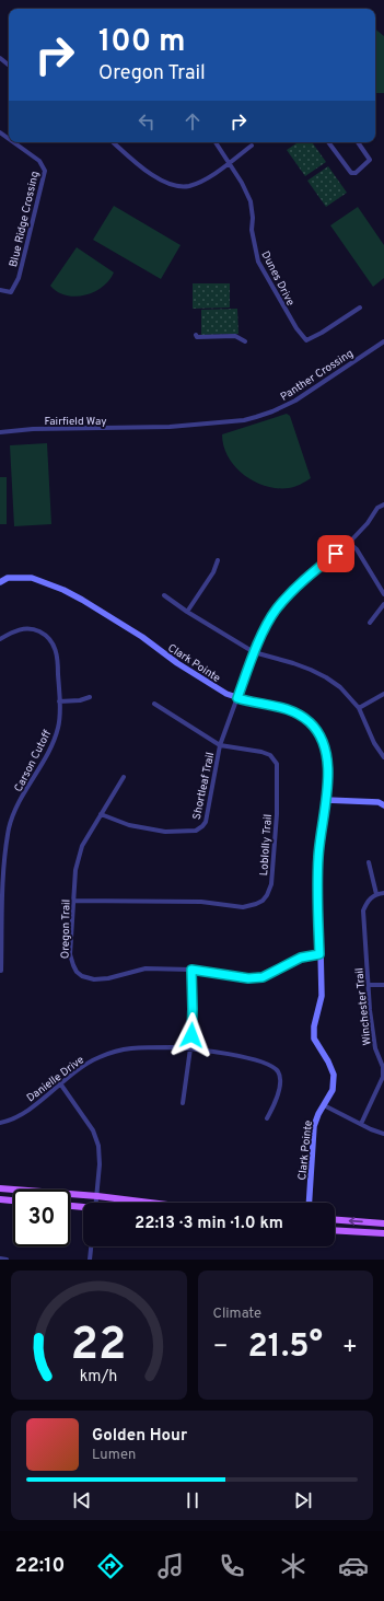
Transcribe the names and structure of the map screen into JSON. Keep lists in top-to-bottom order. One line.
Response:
{"streets":{"street":["Blue Ridge Crossing","Dunes Drive","Panther Crossing","Fairfield Way","Clark Pointe","Carson Cutoff","Shortleaf Trail","Loblolly Trail","Oregon Trail","Winchester Trail","Danielle Drive"]},"crossings":[["Panther Crossing","Fairfield Way"],["Clark Pointe","Shortleaf Trail"],["Clark Pointe","Oregon Trail"],["Shortleaf Trail","Loblolly Trail"],["Shortleaf Trail","Oregon Trail"],["Loblolly Trail","Oregon Trail"]],"page":{"turn":["100 m","Oregon Trail"],"limit":"30","trip":"22:13 · 3 min · 1.0 km","tile":"Climate","heat":["−","21.5°","+"],"song":["Golden Hour","Lumen"],"tabs":"22:10","gauge":["22","km/h"]}}
